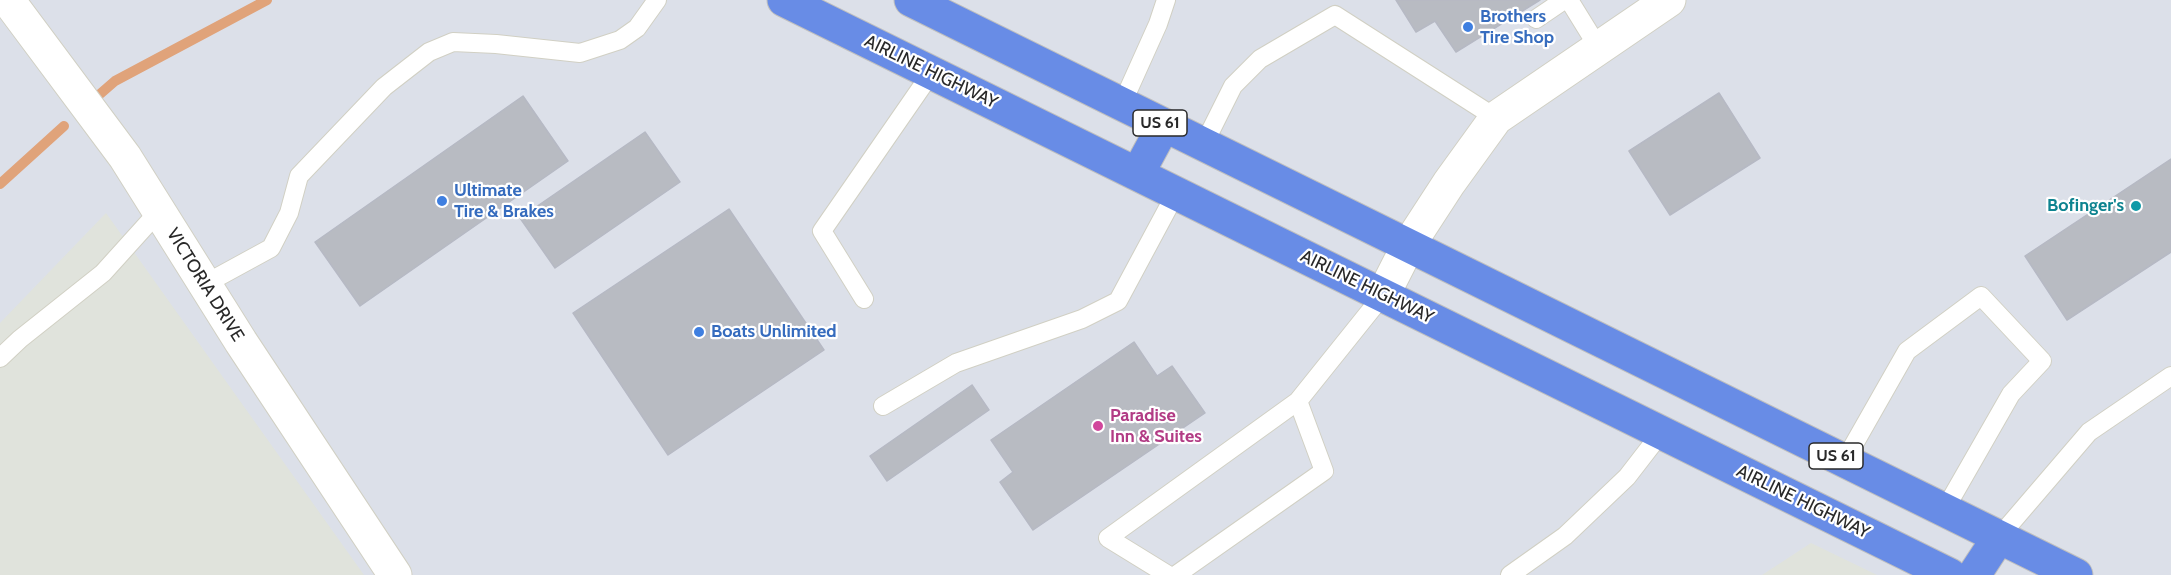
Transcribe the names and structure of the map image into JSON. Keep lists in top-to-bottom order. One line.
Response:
{"streets":{"highway":["AIRLINE HIGHWAY","US 61"],"street":["VICTORIA DRIVE"]},"places":["Brothers Tire Shop","Ultimate Tire & Brakes","Bofinger's","Boats Unlimited","Paradise Inn & Suites"]}
